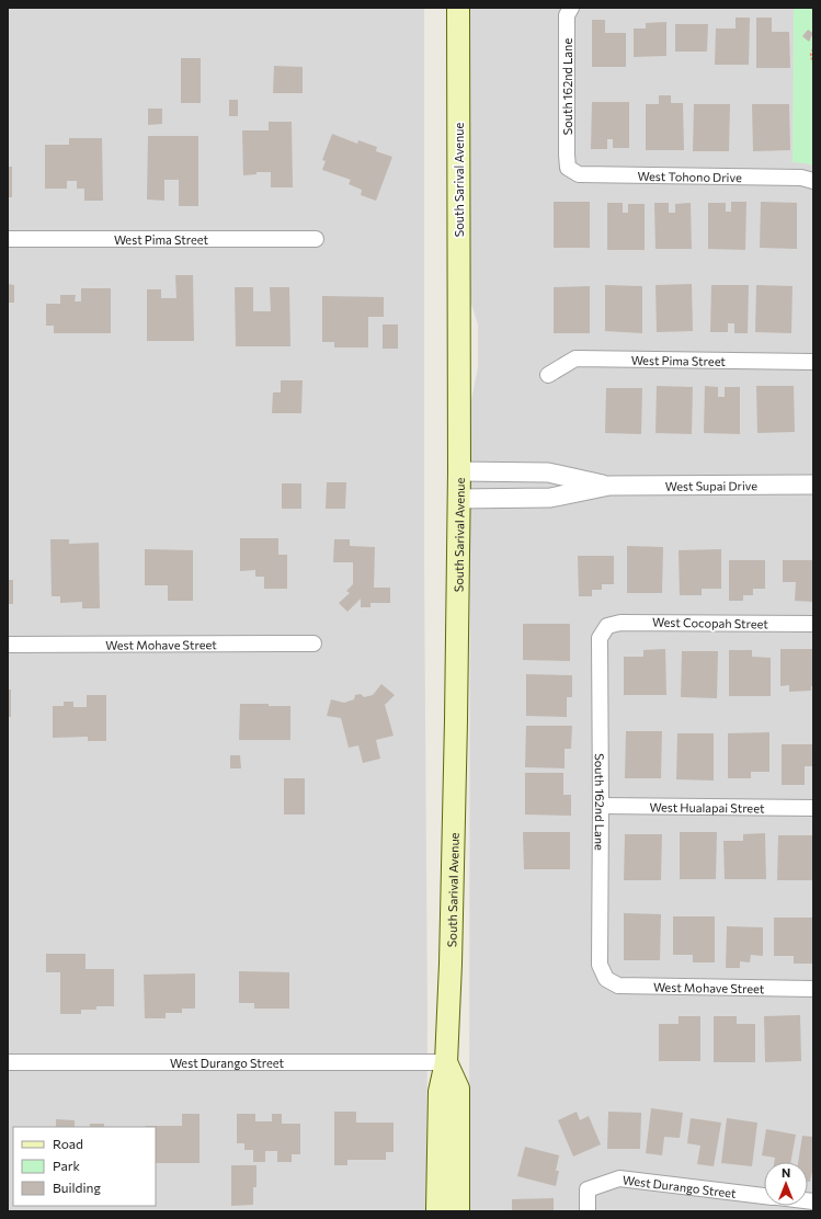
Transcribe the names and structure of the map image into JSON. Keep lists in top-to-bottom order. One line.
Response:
{"streets":{"main road":["South Sarival Avenue"],"street":["South 162nd Lane","West Tohono Drive","West Pima Street","West Supai Drive","West Cocopah Street","West Mohave Street","West Hualapai Street","West Durango Street"]},"crossings":[["South 162nd Lane","West Tohono Drive"],["South 162nd Lane","West Cocopah Street"],["South 162nd Lane","West Mohave Street"],["South 162nd Lane","West Hualapai Street"],["South Sarival Avenue","West Supai Drive"],["South Sarival Avenue","West Durango Street"]],"legend":["Road","Park","Building"],"north":"top"}
